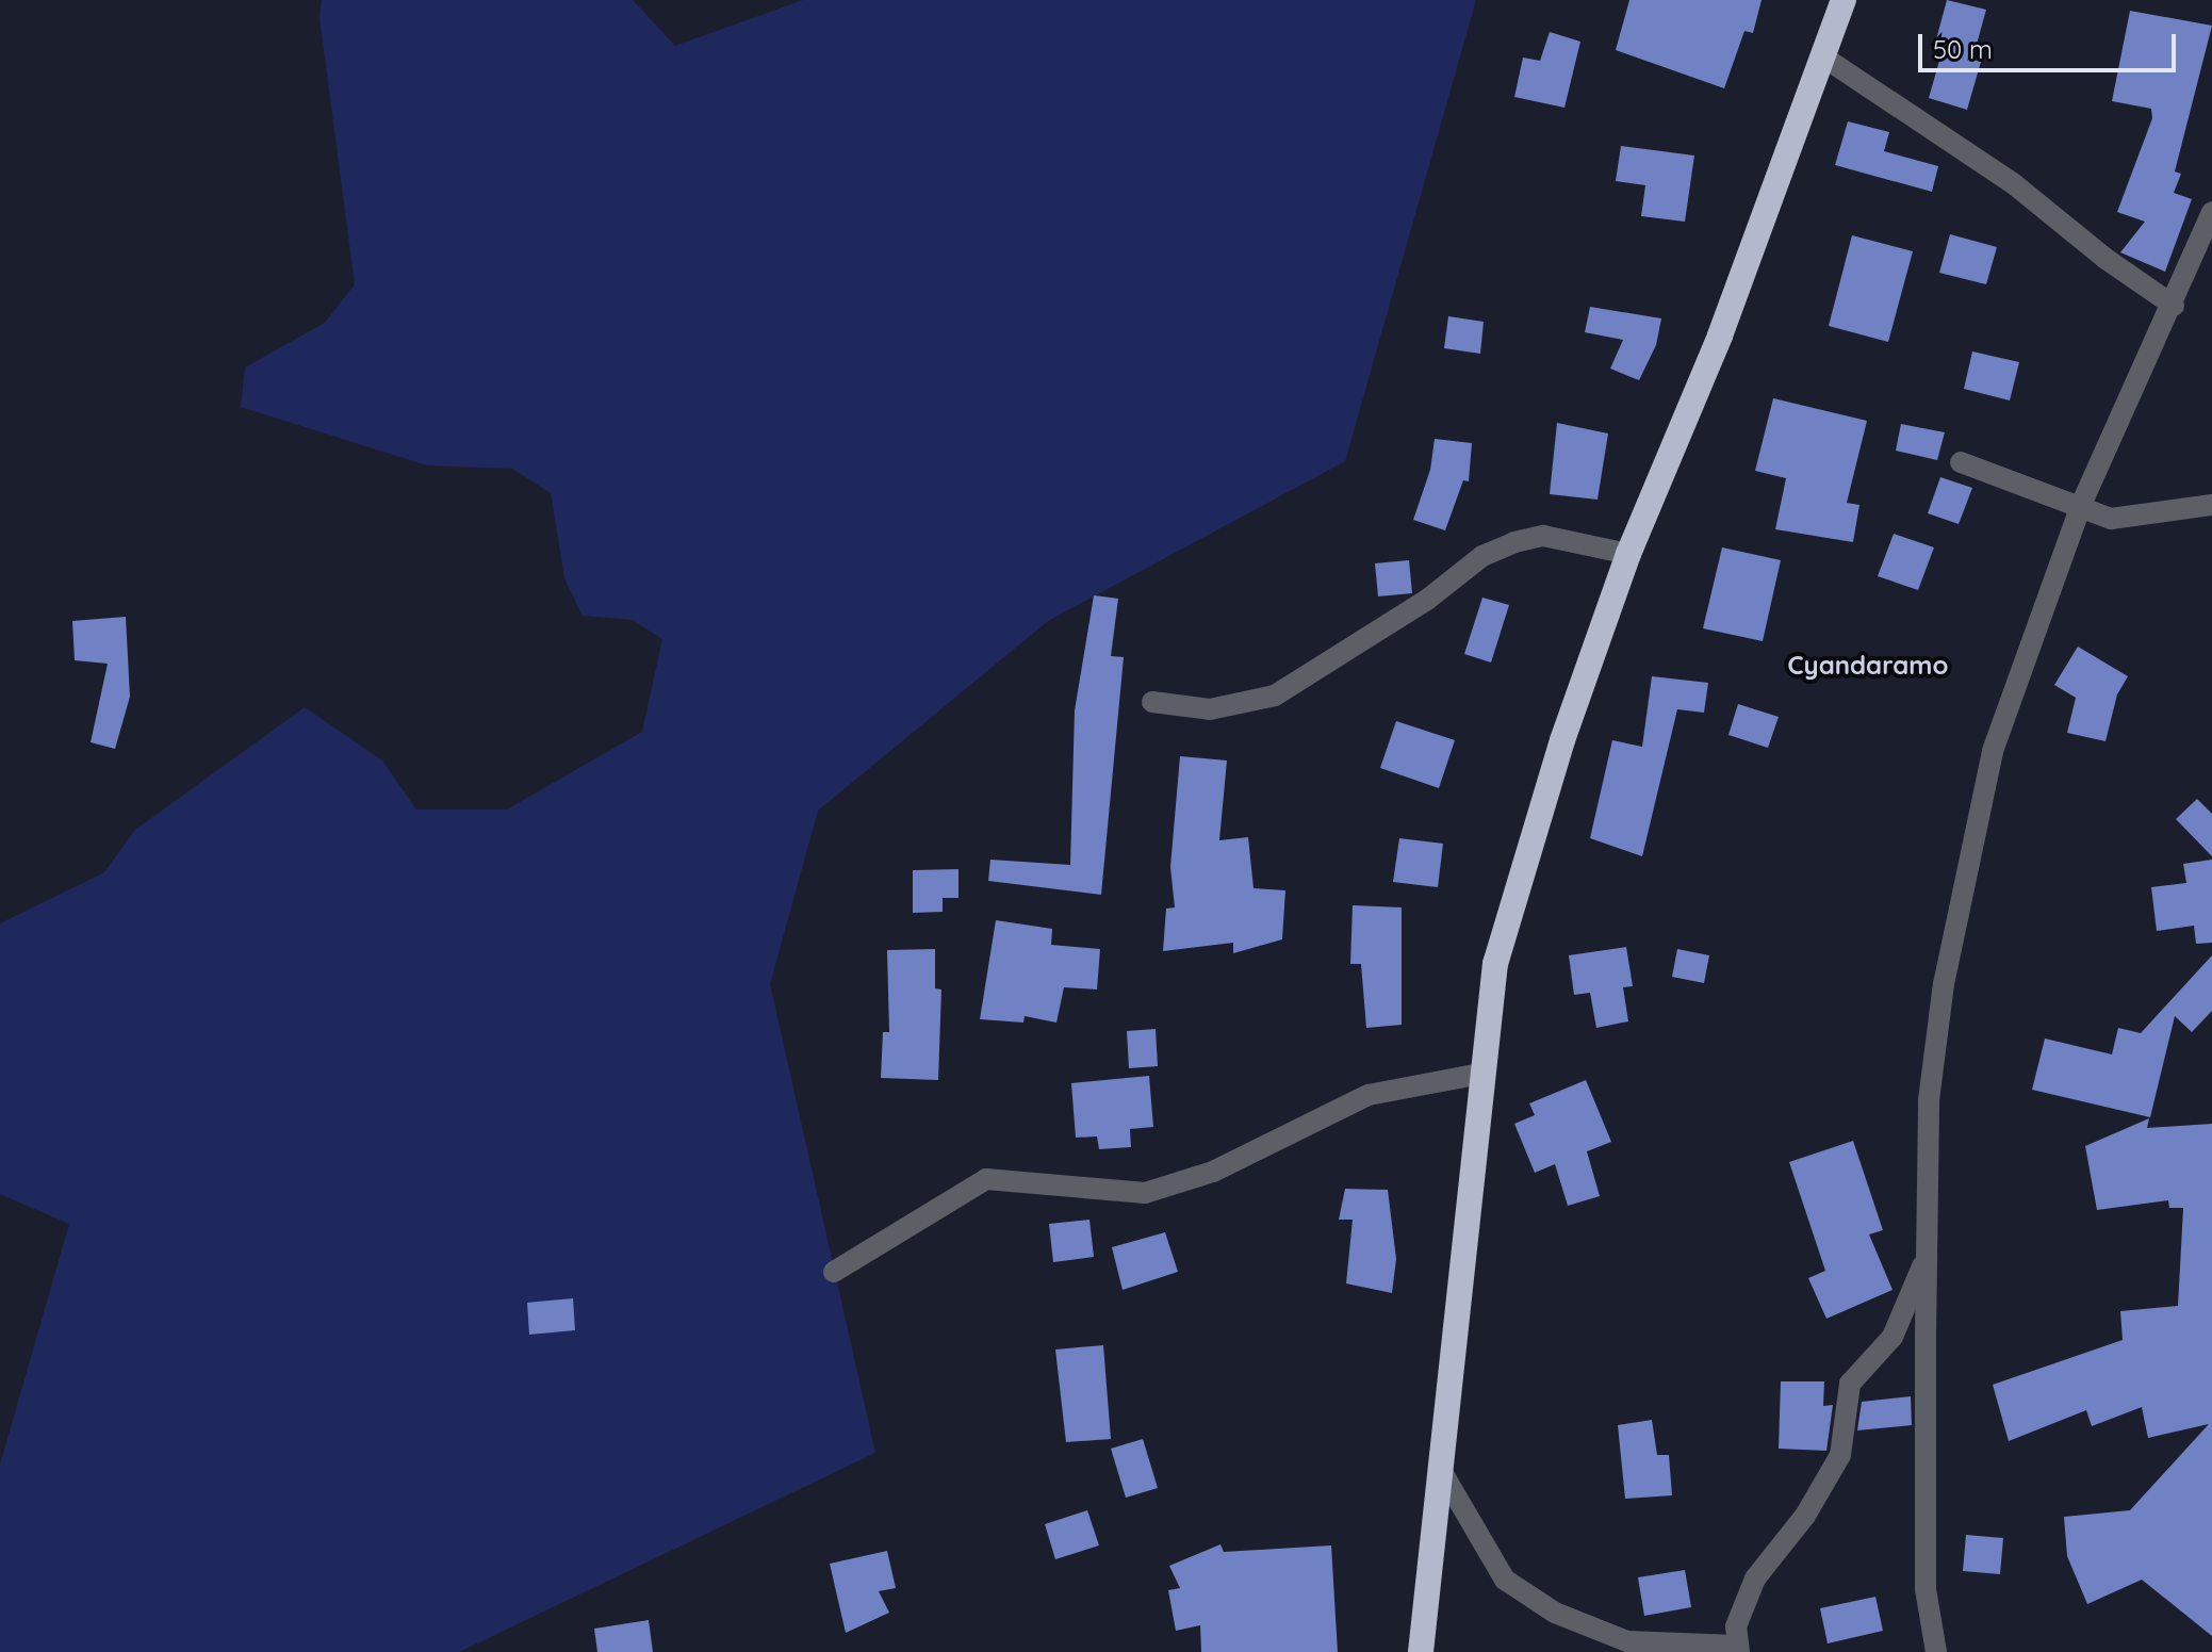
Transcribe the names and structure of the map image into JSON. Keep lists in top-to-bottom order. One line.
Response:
{"districts":["Cyandaramo"],"scale_bar":"50 m"}
